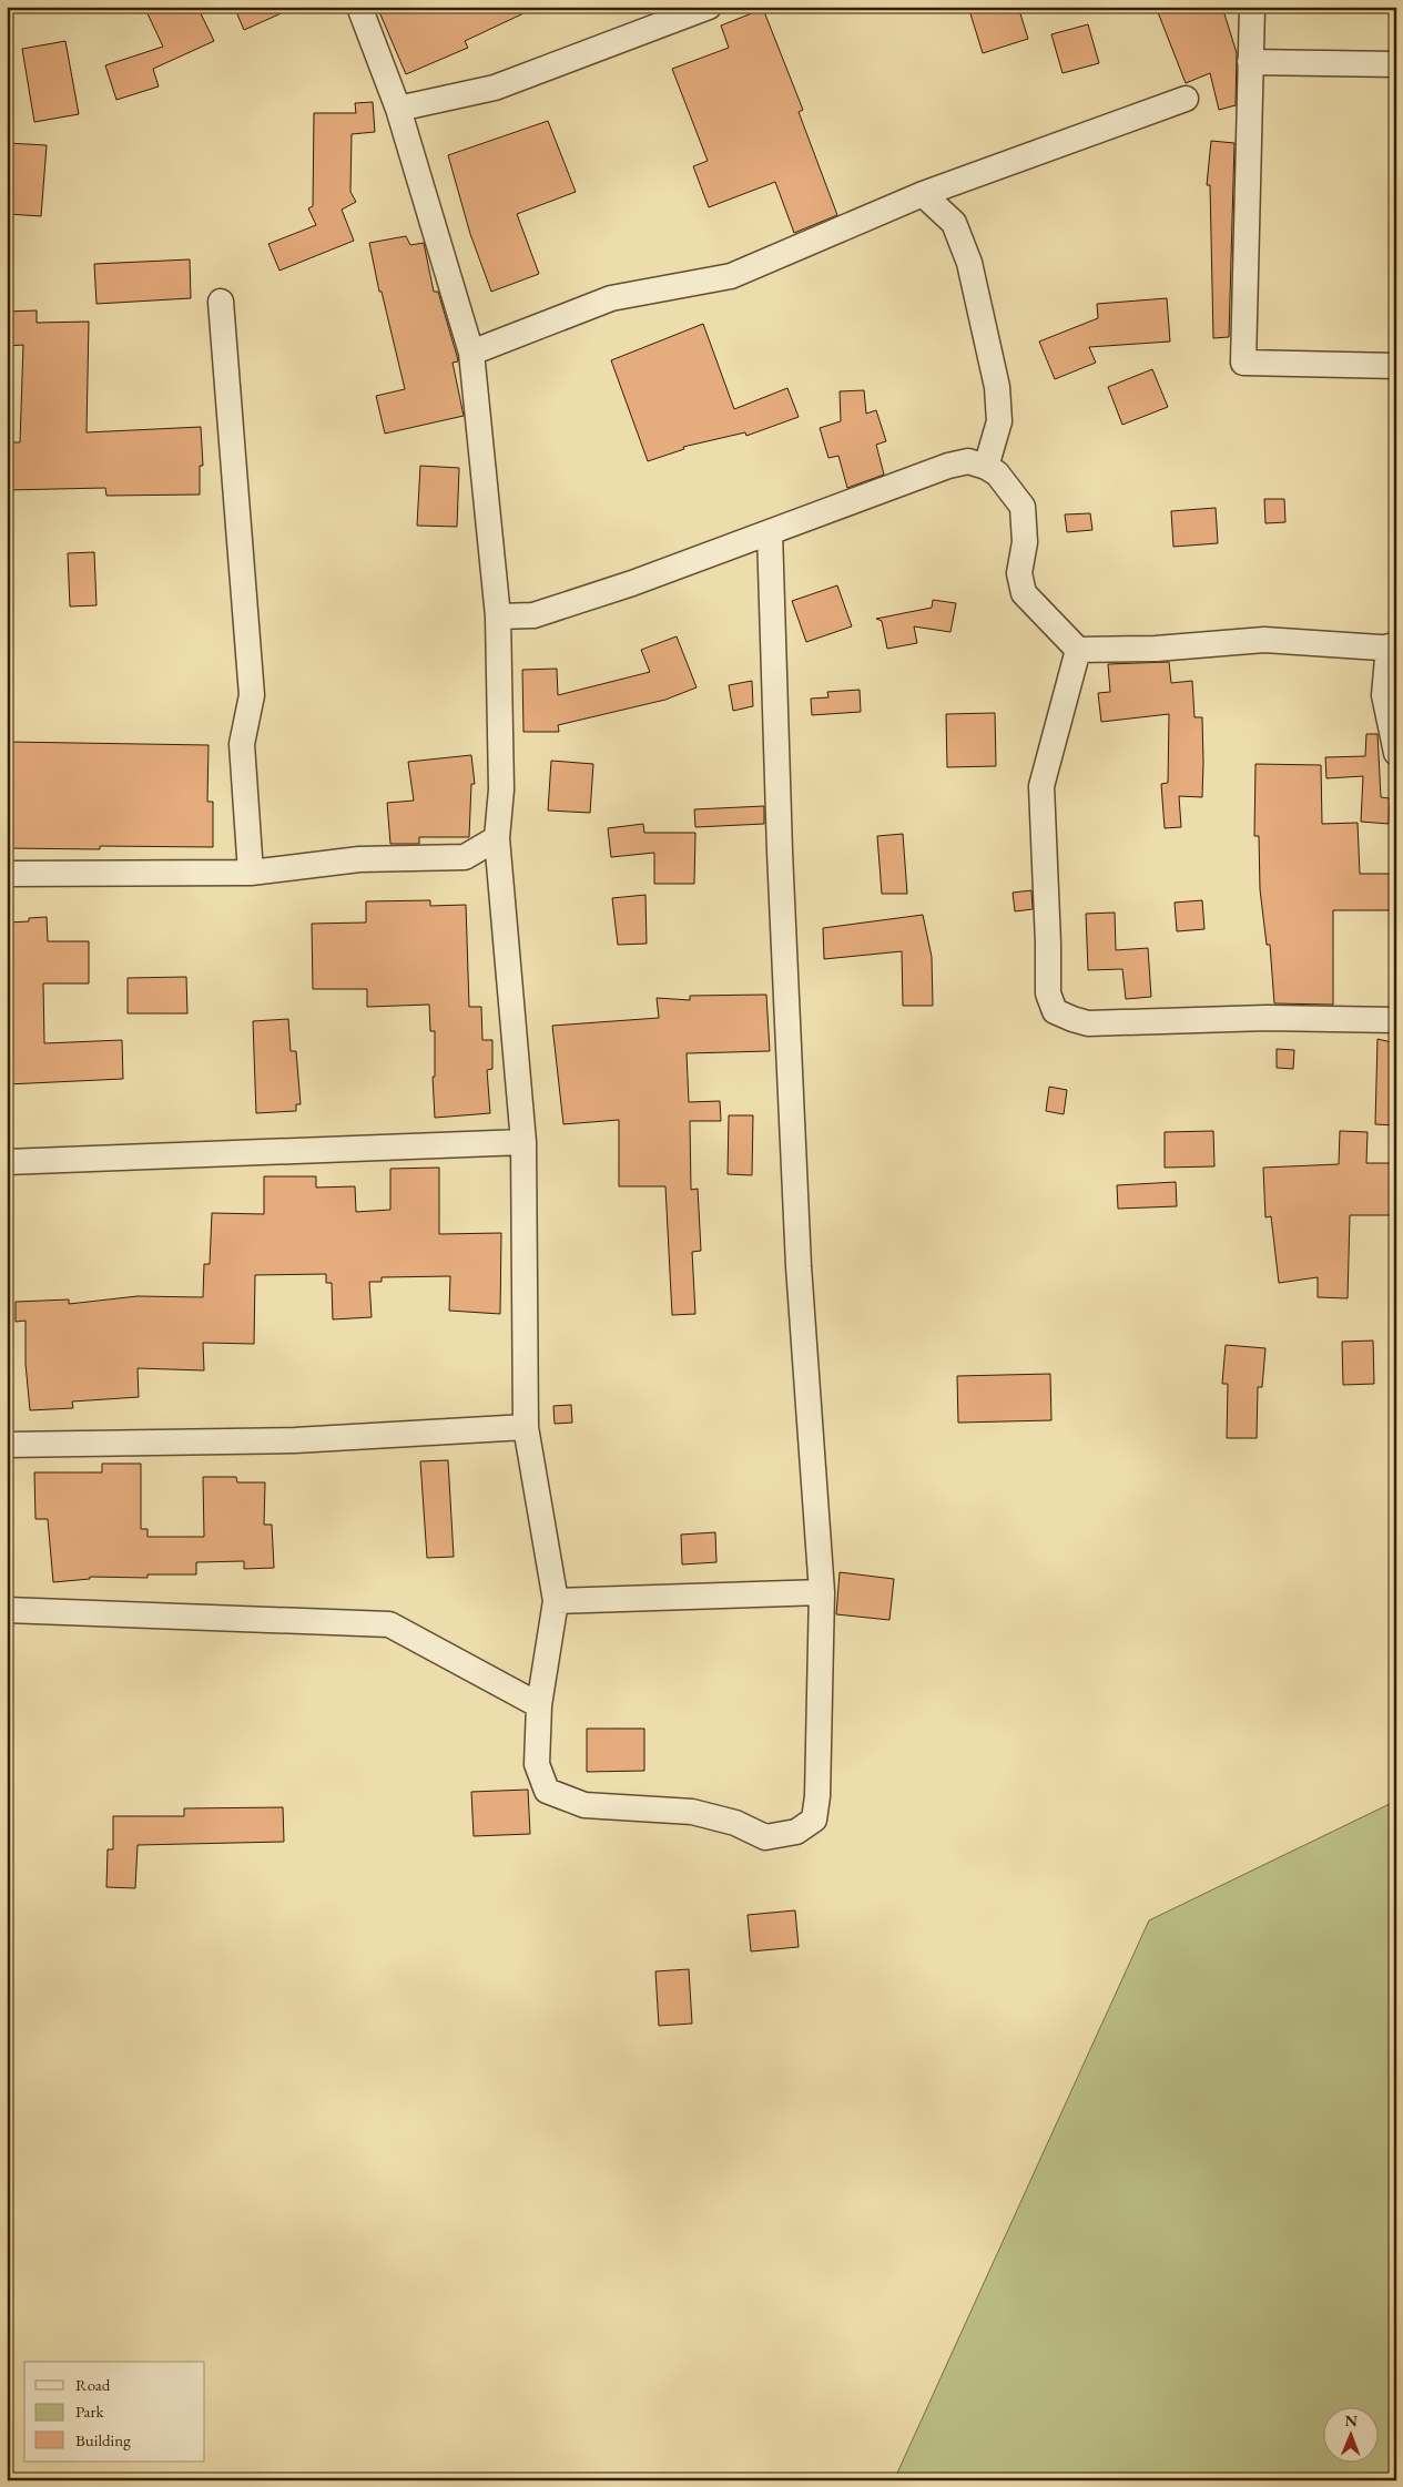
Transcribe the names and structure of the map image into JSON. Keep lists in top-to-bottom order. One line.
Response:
{"legend":["Road","Park","Building"],"north":"top"}
